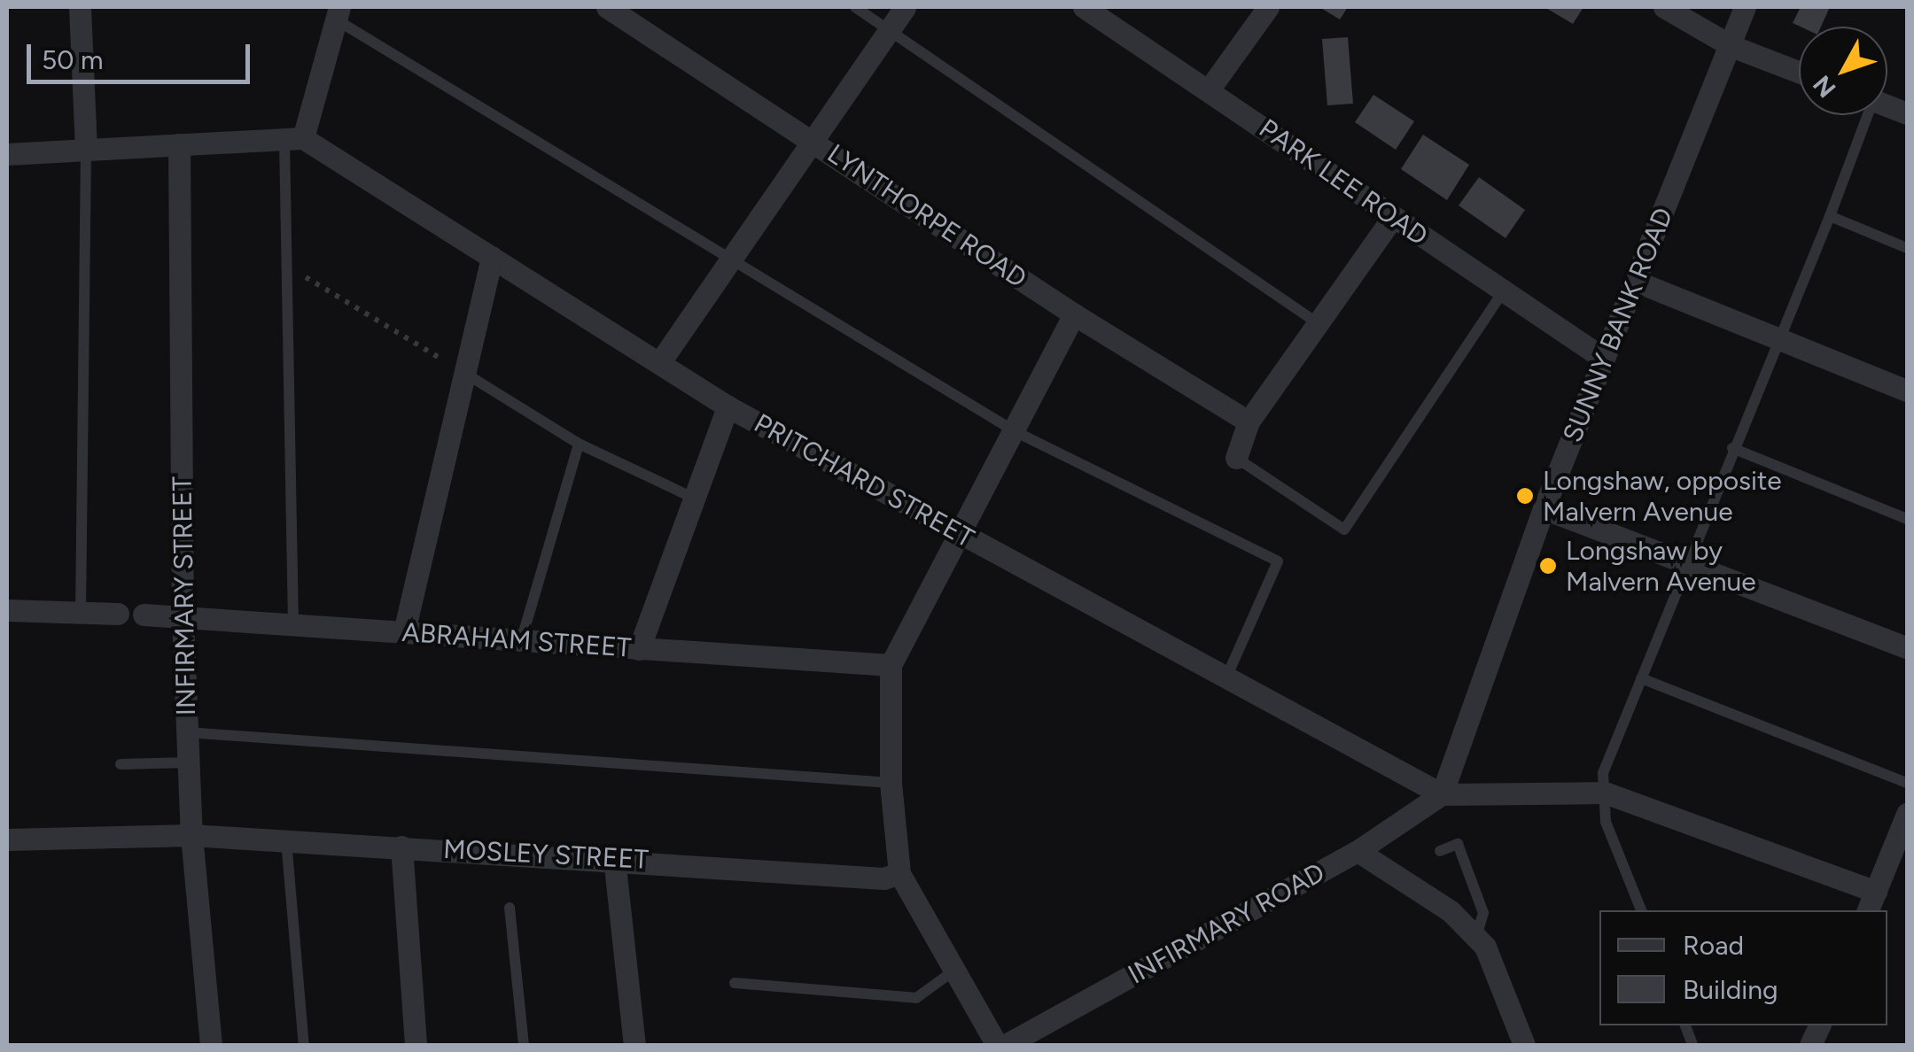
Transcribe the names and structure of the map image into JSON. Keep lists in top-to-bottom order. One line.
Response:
{"streets":{"street":["PARK LEE ROAD","LYNTHORPE ROAD","SUNNY BANK ROAD","PRITCHARD STREET","INFIRMARY STREET","ABRAHAM STREET","MOSLEY STREET","INFIRMARY ROAD"]},"crossings":[["PARK LEE ROAD","SUNNY BANK ROAD"],["SUNNY BANK ROAD","PRITCHARD STREET"],["SUNNY BANK ROAD","INFIRMARY ROAD"],["PRITCHARD STREET","INFIRMARY ROAD"],["INFIRMARY STREET","ABRAHAM STREET"],["INFIRMARY STREET","MOSLEY STREET"]],"places":["Longshaw, opposite Malvern Avenue","Longshaw by Malvern Avenue"],"legend":["Road","Building"],"scale_bar":"50 m","north":"bottom left"}
